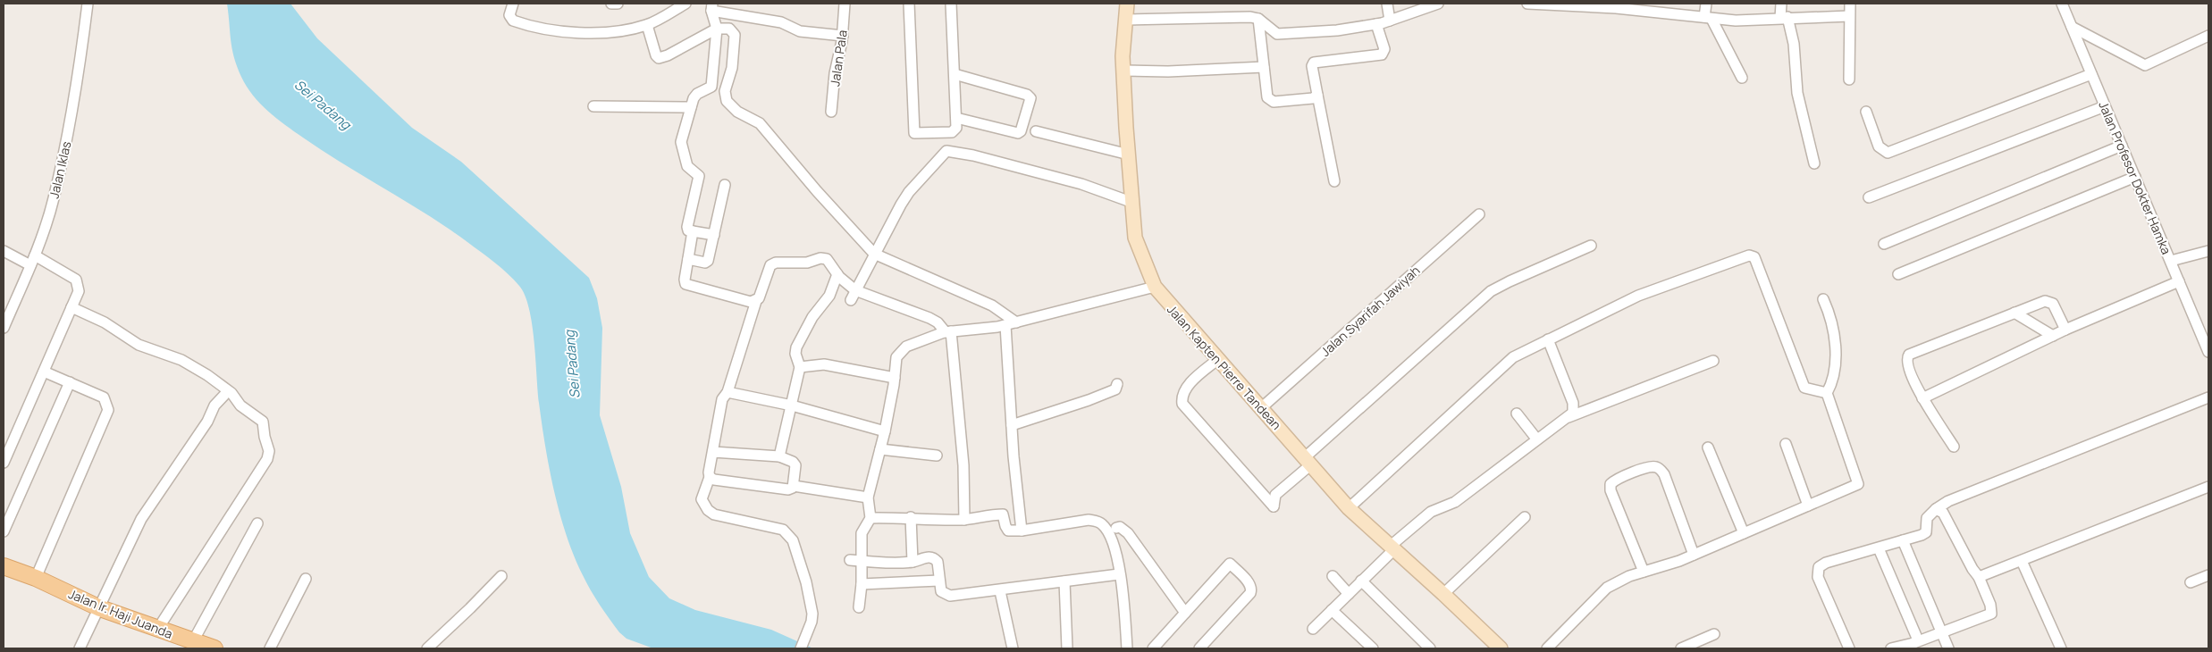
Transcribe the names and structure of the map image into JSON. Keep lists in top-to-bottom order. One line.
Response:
{"streets":{"main road":["Jalan Kapten Pierre Tandean","Jalan Ir. Haji Juanda"],"street":["Jalan Pala","Jalan Iklas","Jalan Profesor Dokter Hamka","Jalan Syarifah Jawiyah"]},"crossings":[["Jalan Syarifah Jawiyah","Jalan Kapten Pierre Tandean"]],"water":["Sei Padang"]}
